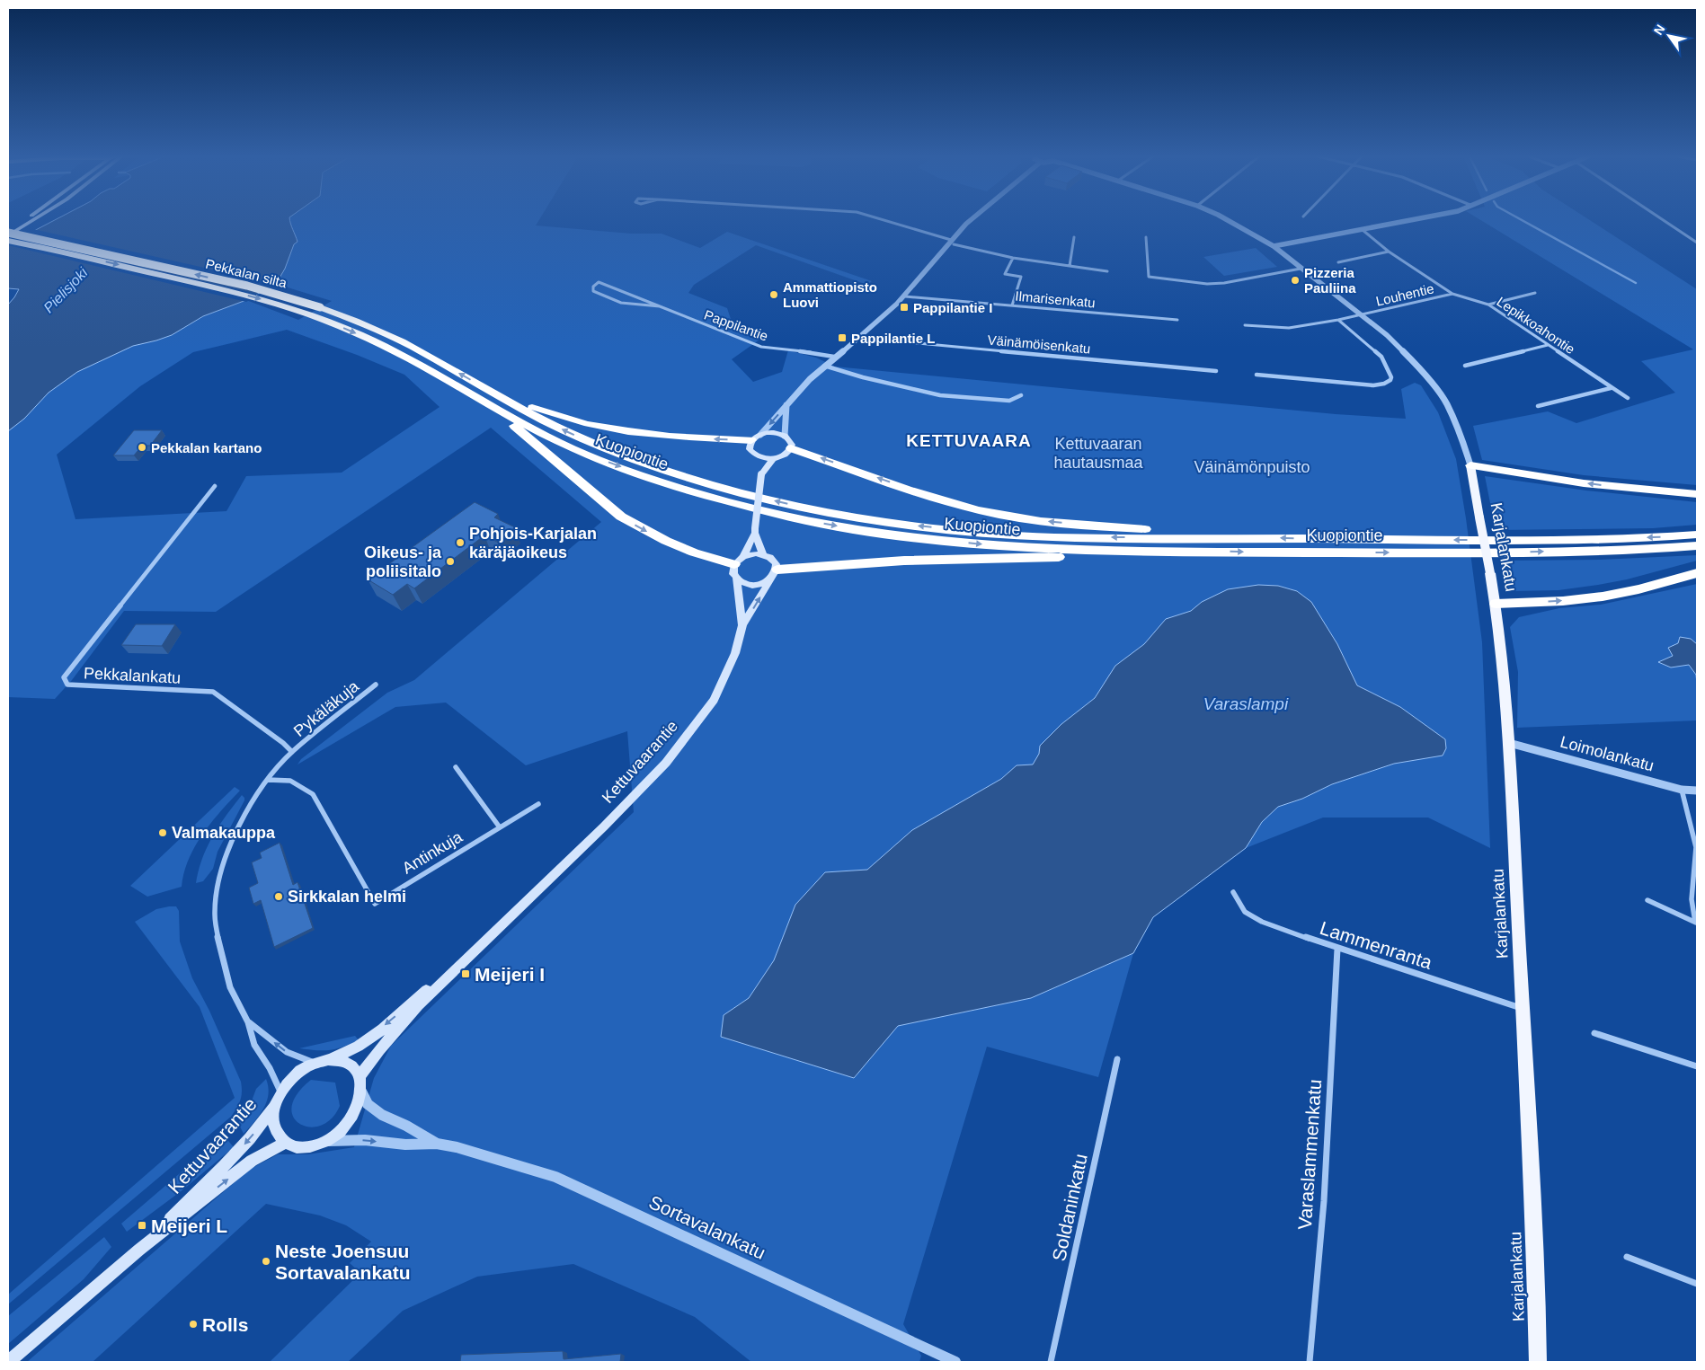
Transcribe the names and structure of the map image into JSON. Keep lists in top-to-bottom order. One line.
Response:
{"streets":{"highway":["Pekkalan silta","Kuopiontie"],"main road":["Karjalankatu","Kettuvaarantie"],"street":["Louhentie","Ilmarisenkatu","Pappilantie","Lepikkoahontie","Väinämöisenkatu","Pekkalankatu","Pykäläkuja","Loimolankatu","Antinkuja","Lammenranta","Varaslammenkatu","Soldaninkatu","Sortavalankatu"]},"crossings":[["Pekkalan silta","Kuopiontie"],["Louhentie","Lepikkoahontie"],["Karjalankatu","Loimolankatu"],["Karjalankatu","Lammenranta"],["Pekkalankatu","Pykäläkuja"],["Pykäläkuja","Antinkuja"],["Kettuvaarantie","Sortavalankatu"],["Lammenranta","Varaslammenkatu"]],"districts":["KETTUVAARA"],"water":["Pielisjoki","Varaslampi"],"parks":["Kettuvaaran hautausmaa","Väinämönpuisto"],"places":{"other":["Pizzeria Pauliina","Ammattiopisto Luovi","Pekkalan kartano","Pohjois-Karjalan käräjäoikeus","Oikeus- ja poliisitalo","Valmakauppa","Sirkkalan helmi","Neste Joensuu Sortavalankatu","Rolls"],"transit":["Pappilantie I","Pappilantie L","Meijeri I","Meijeri L"]},"north":"top left"}
